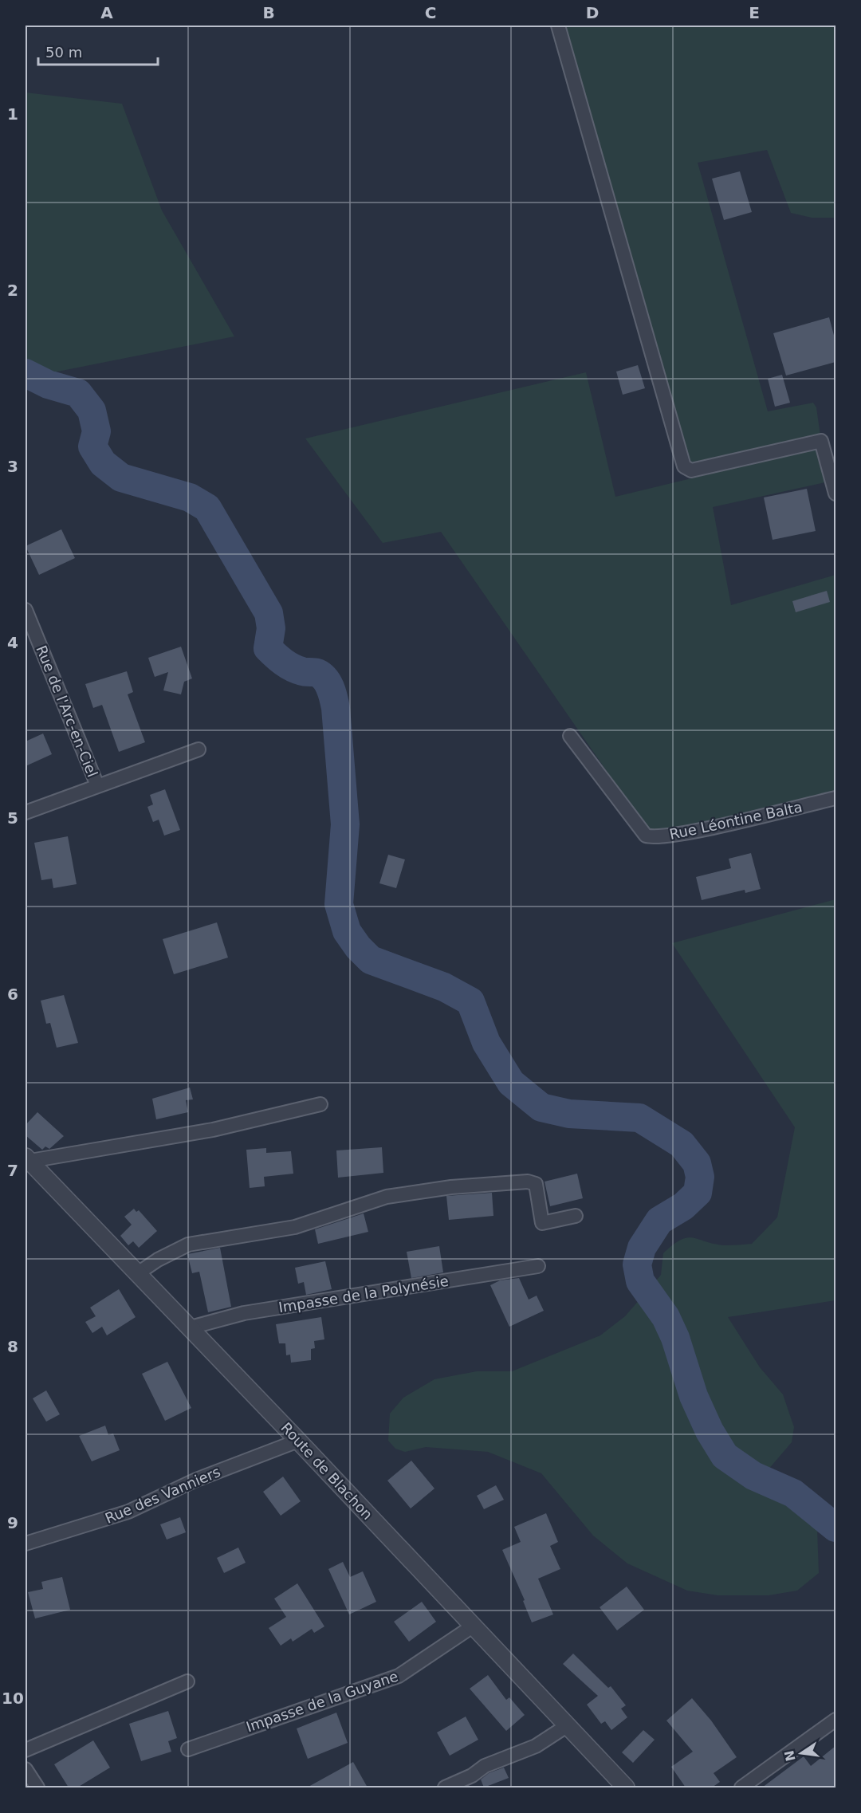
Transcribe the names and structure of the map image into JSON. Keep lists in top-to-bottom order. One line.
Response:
{"streets":{"street":["Rue de l'Arc-en-Ciel","Rue Léontine Balta","Impasse de la Polynésie","Route de Blachon","Rue des Vanniers","Impasse de la Guyane"]},"crossings":[["Impasse de la Polynésie","Route de Blachon"],["Route de Blachon","Rue des Vanniers"],["Route de Blachon","Impasse de la Guyane"]],"scale_bar":"50 m","north":"left","grid":{"columns":["A","B","C","D","E"],"rows":["1","2","3","4","5","6","7","8","9","10"]}}
